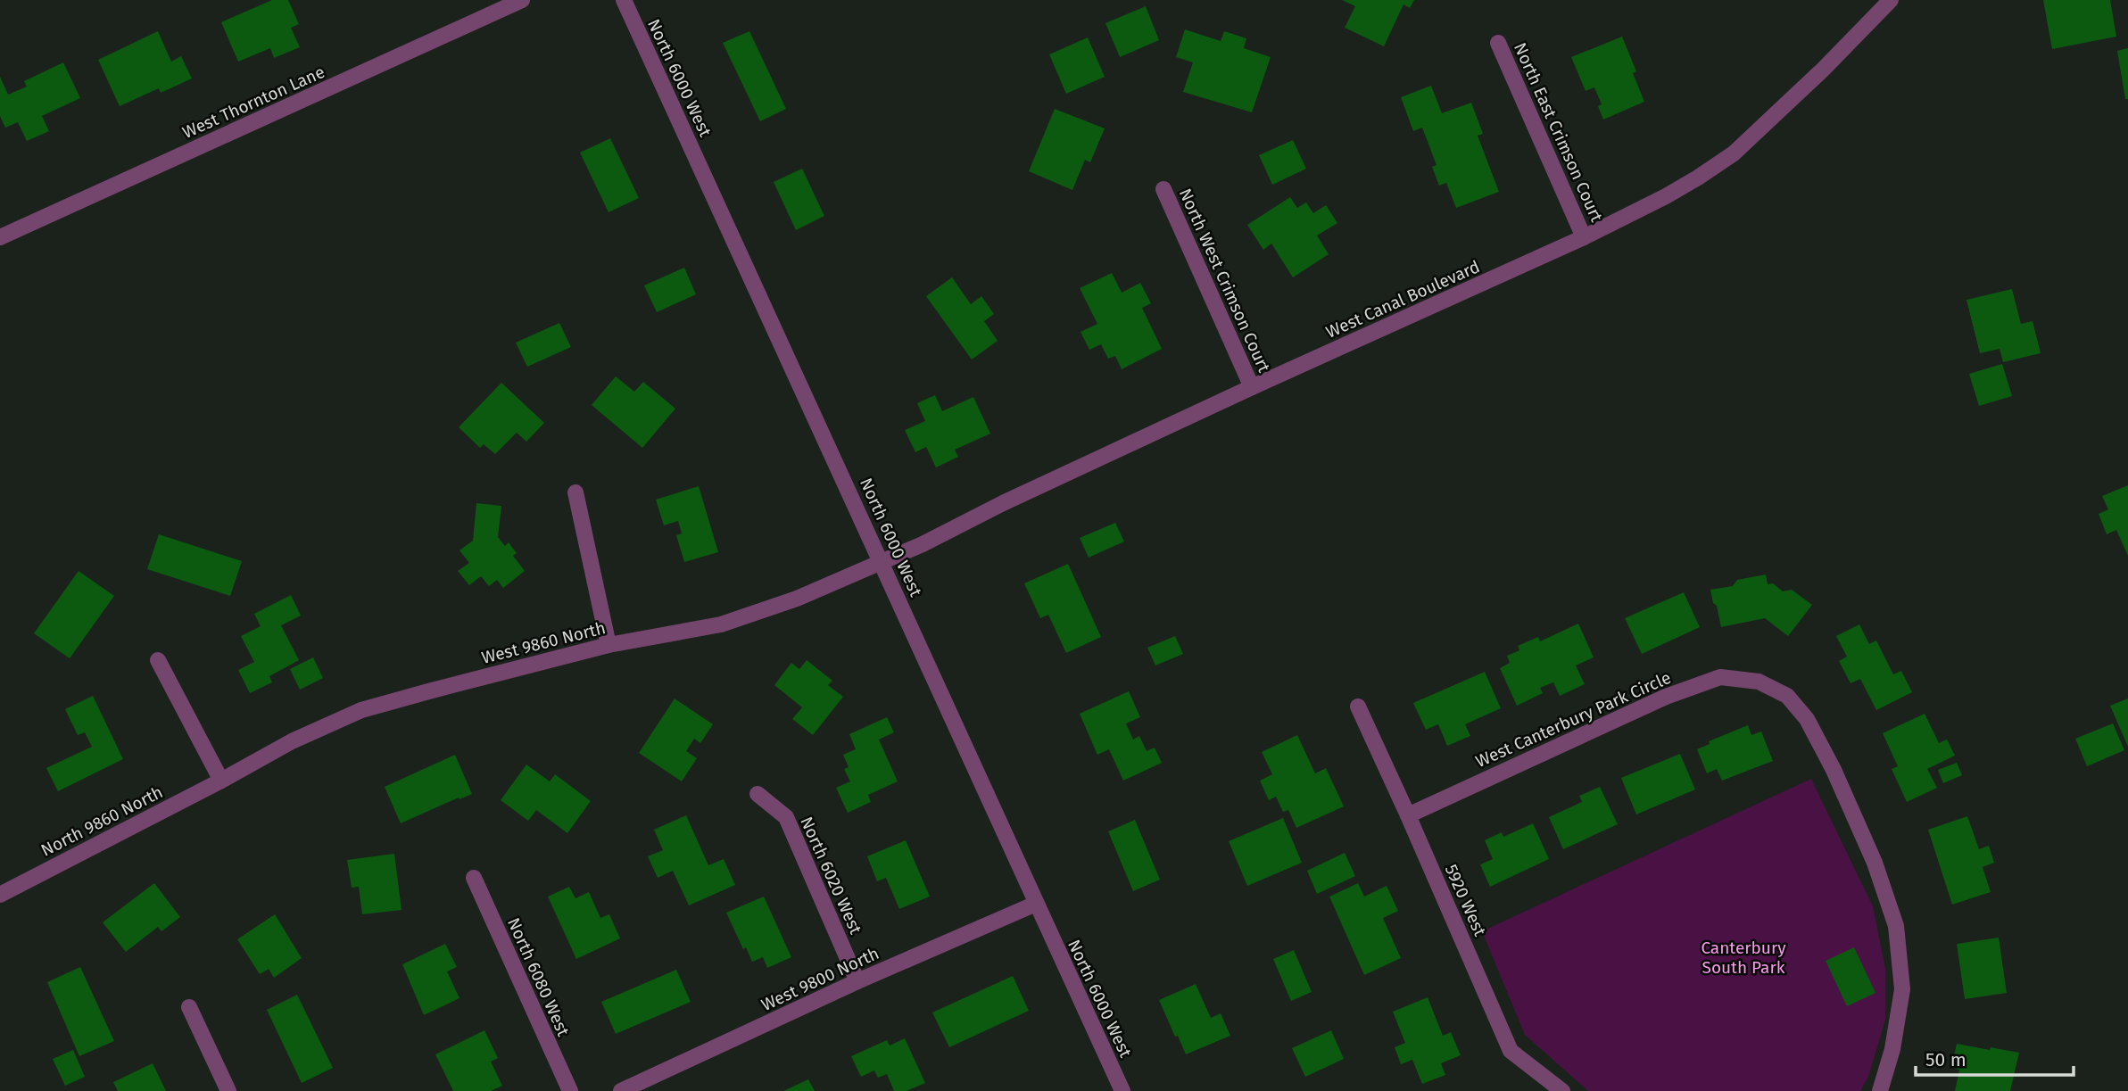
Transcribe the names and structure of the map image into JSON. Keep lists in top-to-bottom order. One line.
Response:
{"streets":{"street":["North 6000 West","West Thornton Lane","North East Crimson Court","North West Crimson Court","West Canal Boulevard","West 9860 North","West Canterbury Park Circle","North 9860 North","North 6020 West","5920 West","North 6080 West","West 9800 North"]},"crossings":[["North 6000 West","West Canal Boulevard"],["North 6000 West","West 9860 North"],["North 6000 West","West 9800 North"],["North East Crimson Court","West Canal Boulevard"],["North West Crimson Court","West Canal Boulevard"],["West Canal Boulevard","West 9860 North"],["West 9860 North","North 9860 North"],["West Canterbury Park Circle","5920 West"],["North 6020 West","West 9800 North"]],"parks":["Canterbury South Park"],"scale_bar":"50 m"}
